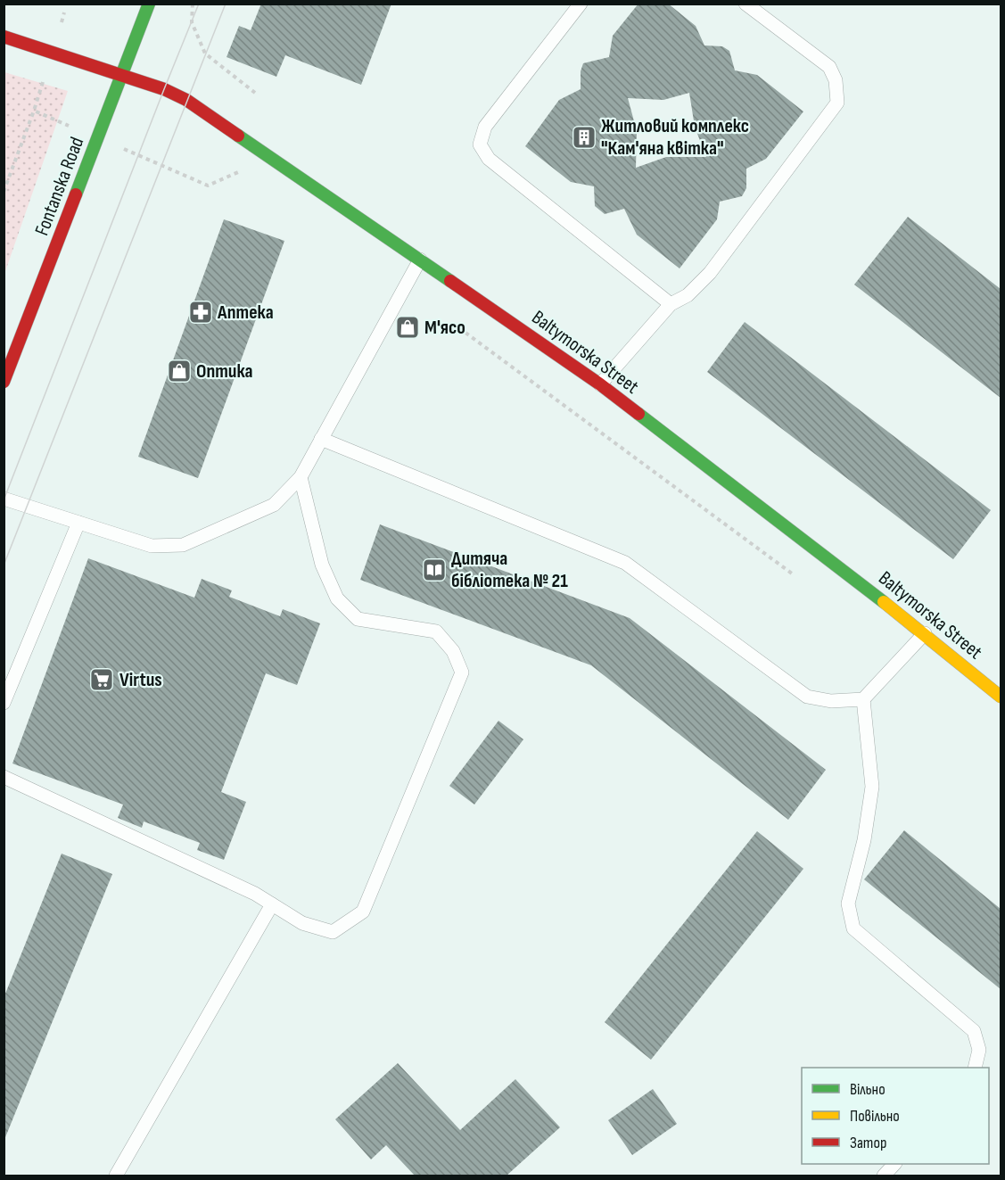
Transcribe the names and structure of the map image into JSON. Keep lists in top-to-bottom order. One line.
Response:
{"streets":{"main road":["Fontanska Road","Baltymorska Street"]},"crossings":[["Fontanska Road","Baltymorska Street"]],"places":{"building":["Житловий комплекс \"Кам'яна квітка\""],"pharmacy":["Аптека"],"shop":["М'ясо","Оптика"],"library":["Дитяча бібліотека № 21"],"supermarket":["Virtus"]},"legend":["Вільно","Повільно","Затор"]}
